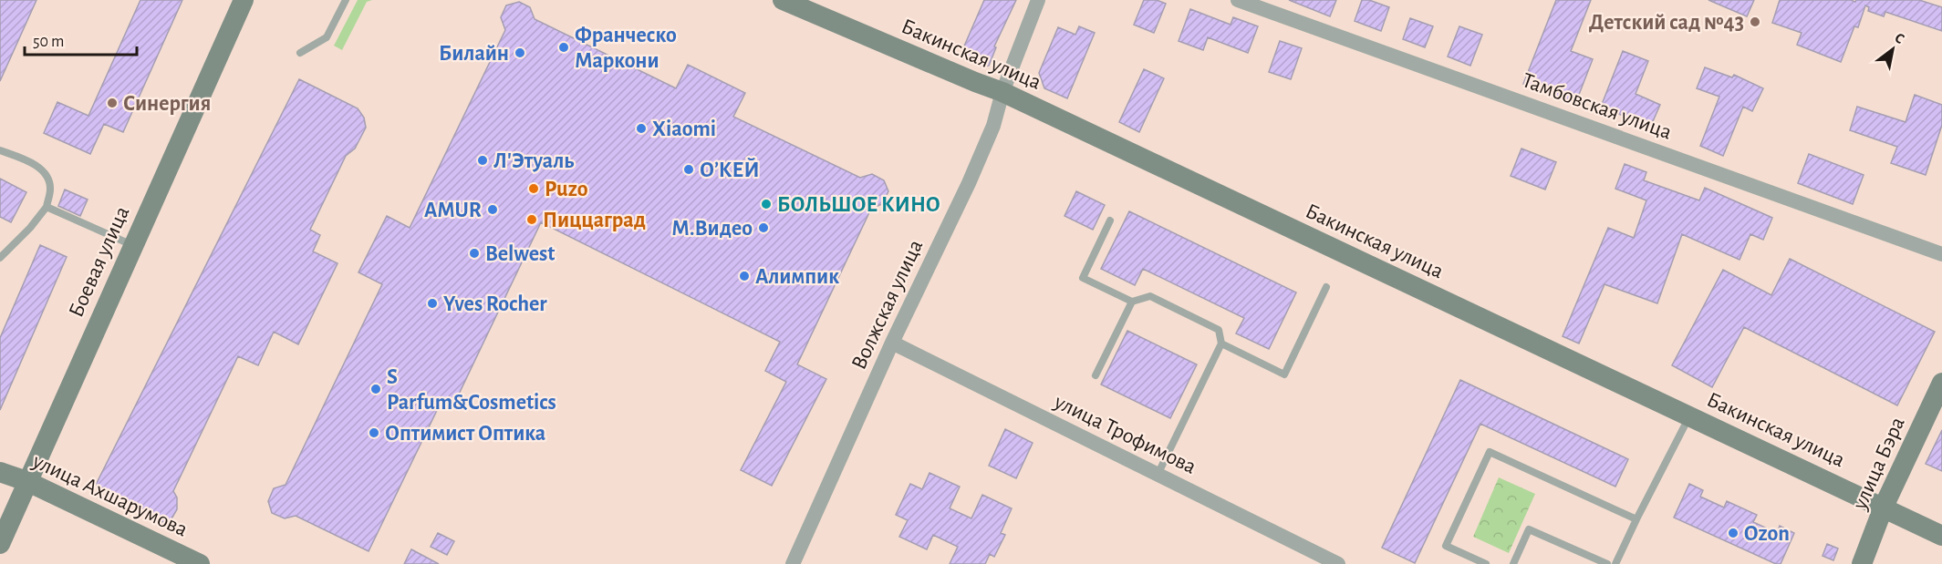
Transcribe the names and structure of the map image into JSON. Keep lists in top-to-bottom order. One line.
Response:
{"streets":{"main road":["Бакинская улица","Боевая улица","улица Бэра","улица Ахшарумова"],"street":["Тамбовская улица","Волжская улица","улица Трофимова"]},"crossings":[["Бакинская улица","Волжская улица"],["Бакинская улица","улица Бэра"],["Боевая улица","улица Ахшарумова"],["Волжская улица","улица Трофимова"]],"places":["Детский сад №43","Франческо Маркони","Билайн","Синергия","Xiaomi","Л'Этуаль","О’КЕЙ","Puzo","БОЛЬШОЕ КИНО","AMUR","Пиццаград","М.Видео","Belwest","Алимпик","Yves Rocher","S Parfum&Cosmetics","Оптимист Оптика","Ozon"],"scale_bar":"50 m","north":"top right"}
